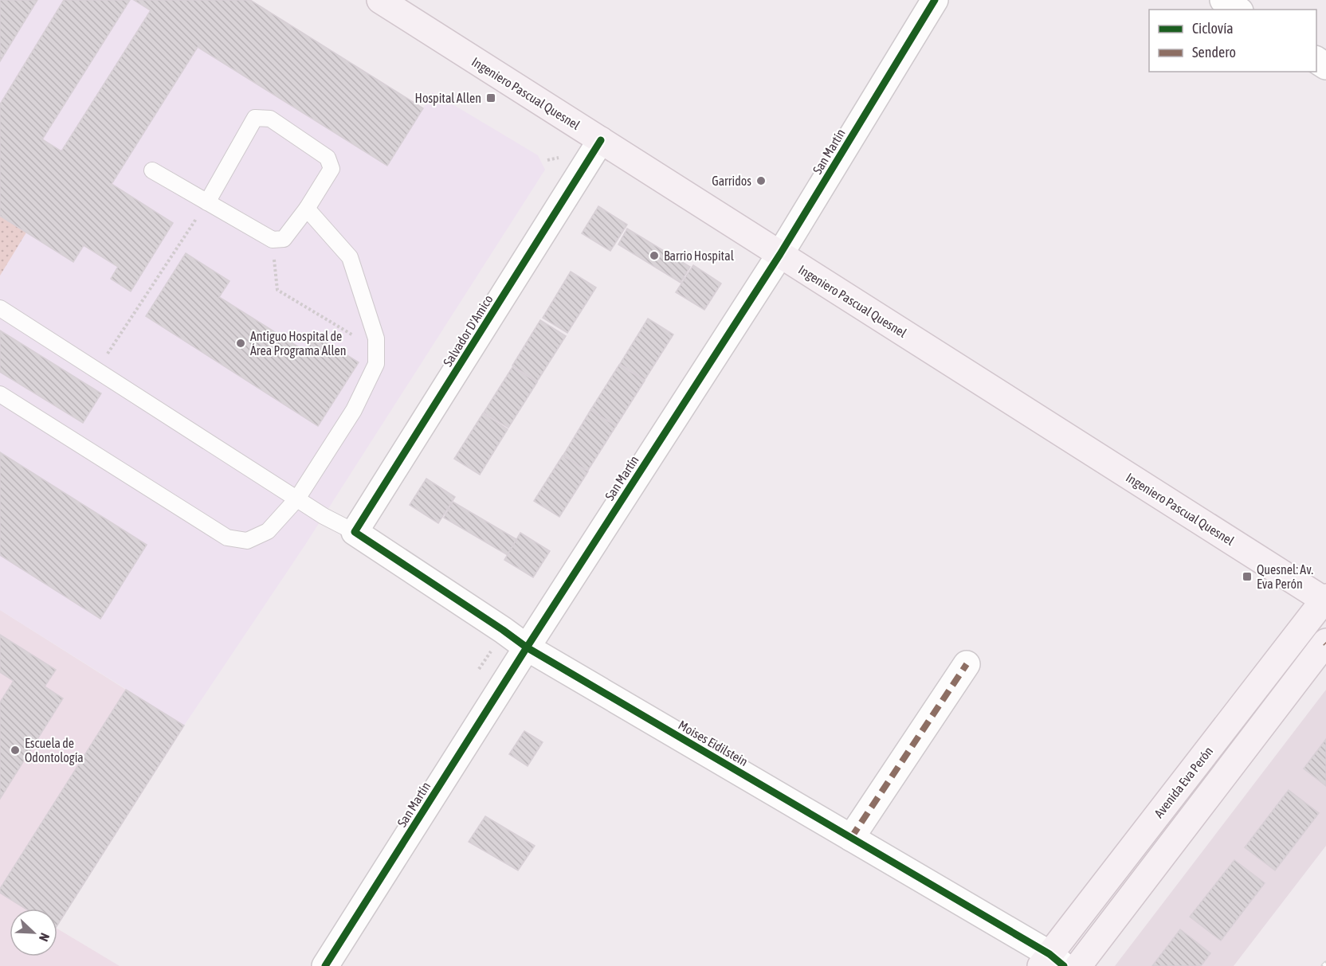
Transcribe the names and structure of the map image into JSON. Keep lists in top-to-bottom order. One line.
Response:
{"streets":{"main road":["Ingeniero Pascual Quesnel","Avenida Eva Perón"],"street":["San Martín","Salvador D'Amico","Moises Eidilstein"]},"crossings":[["Ingeniero Pascual Quesnel","San Martín"],["Ingeniero Pascual Quesnel","Salvador D'Amico"],["Ingeniero Pascual Quesnel","Avenida Eva Perón"],["San Martín","Moises Eidilstein"],["Salvador D'Amico","Moises Eidilstein"],["Moises Eidilstein","Avenida Eva Perón"]],"places":{"transit":["Hospital Allen","Quesnel: Av. Eva Perón"],"other":["Garridos","Barrio Hospital","Antiguo Hospital de Área Programa Allen","Escuela de Odontología"]},"legend":["Ciclovía","Sendero"],"north":"bottom right"}
